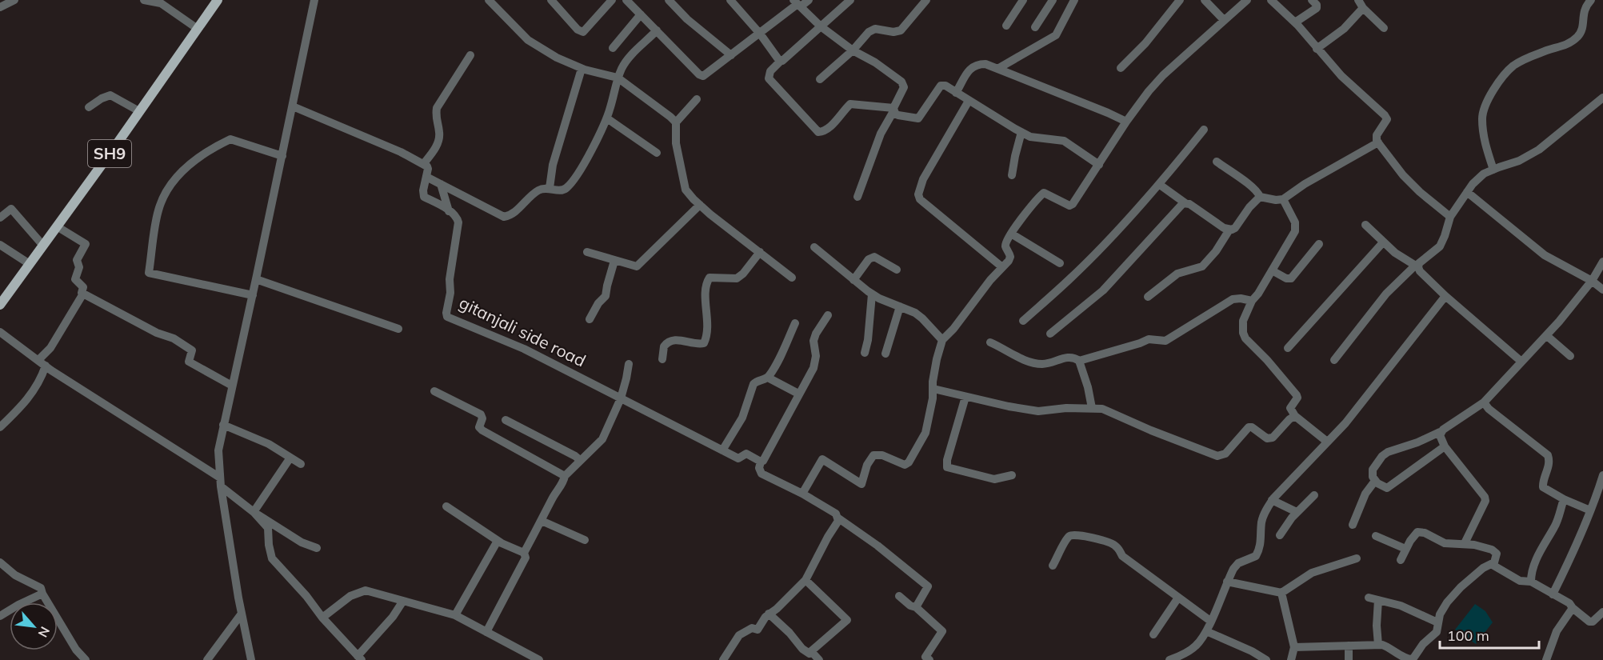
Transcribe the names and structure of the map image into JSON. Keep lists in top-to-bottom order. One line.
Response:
{"streets":{"main road":["SH9"],"street":["gitanjali side road"]},"scale_bar":"100 m","north":"bottom right"}
